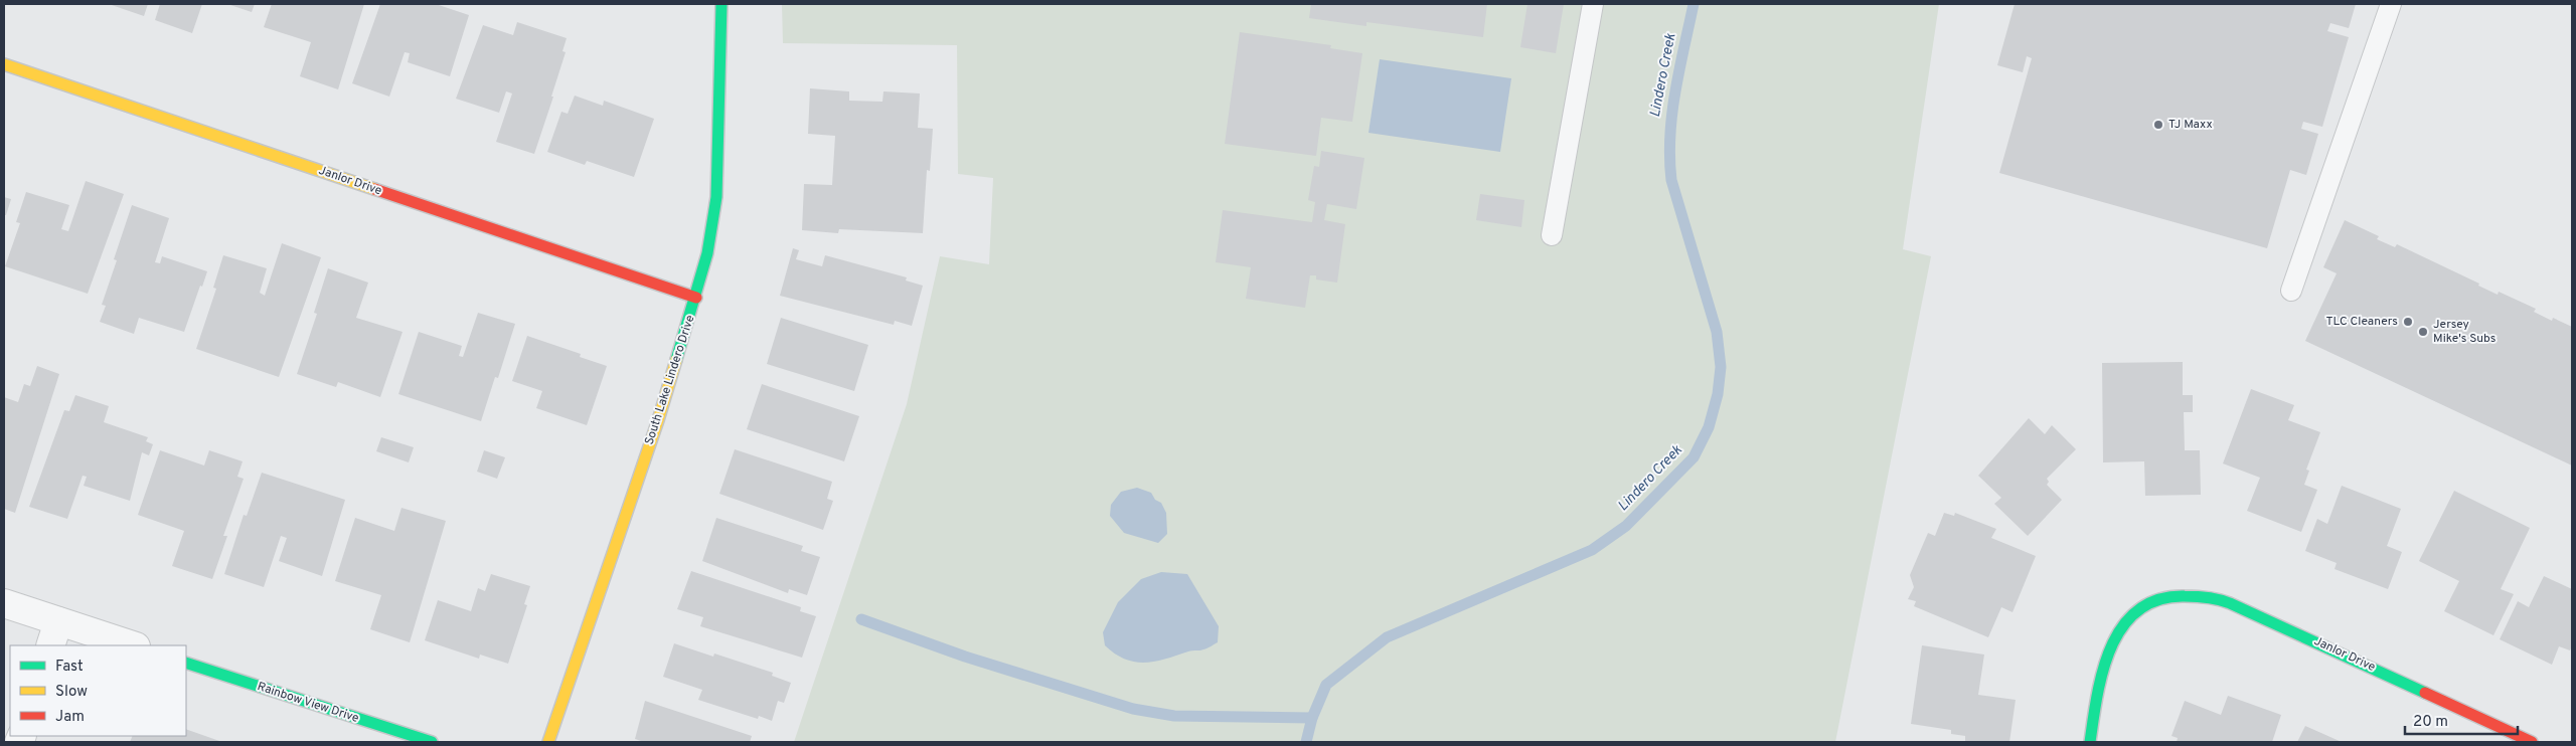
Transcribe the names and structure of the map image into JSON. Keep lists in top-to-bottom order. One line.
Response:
{"streets":{"street":["Janlor Drive","South Lake Lindero Drive","Rainbow View Drive"]},"crossings":[["Janlor Drive","South Lake Lindero Drive"]],"water":["Lindero Creek"],"places":["TJ Maxx","TLC Cleaners","Jersey Mike's Subs"],"legend":["Fast","Slow","Jam"],"scale_bar":"20 m"}
